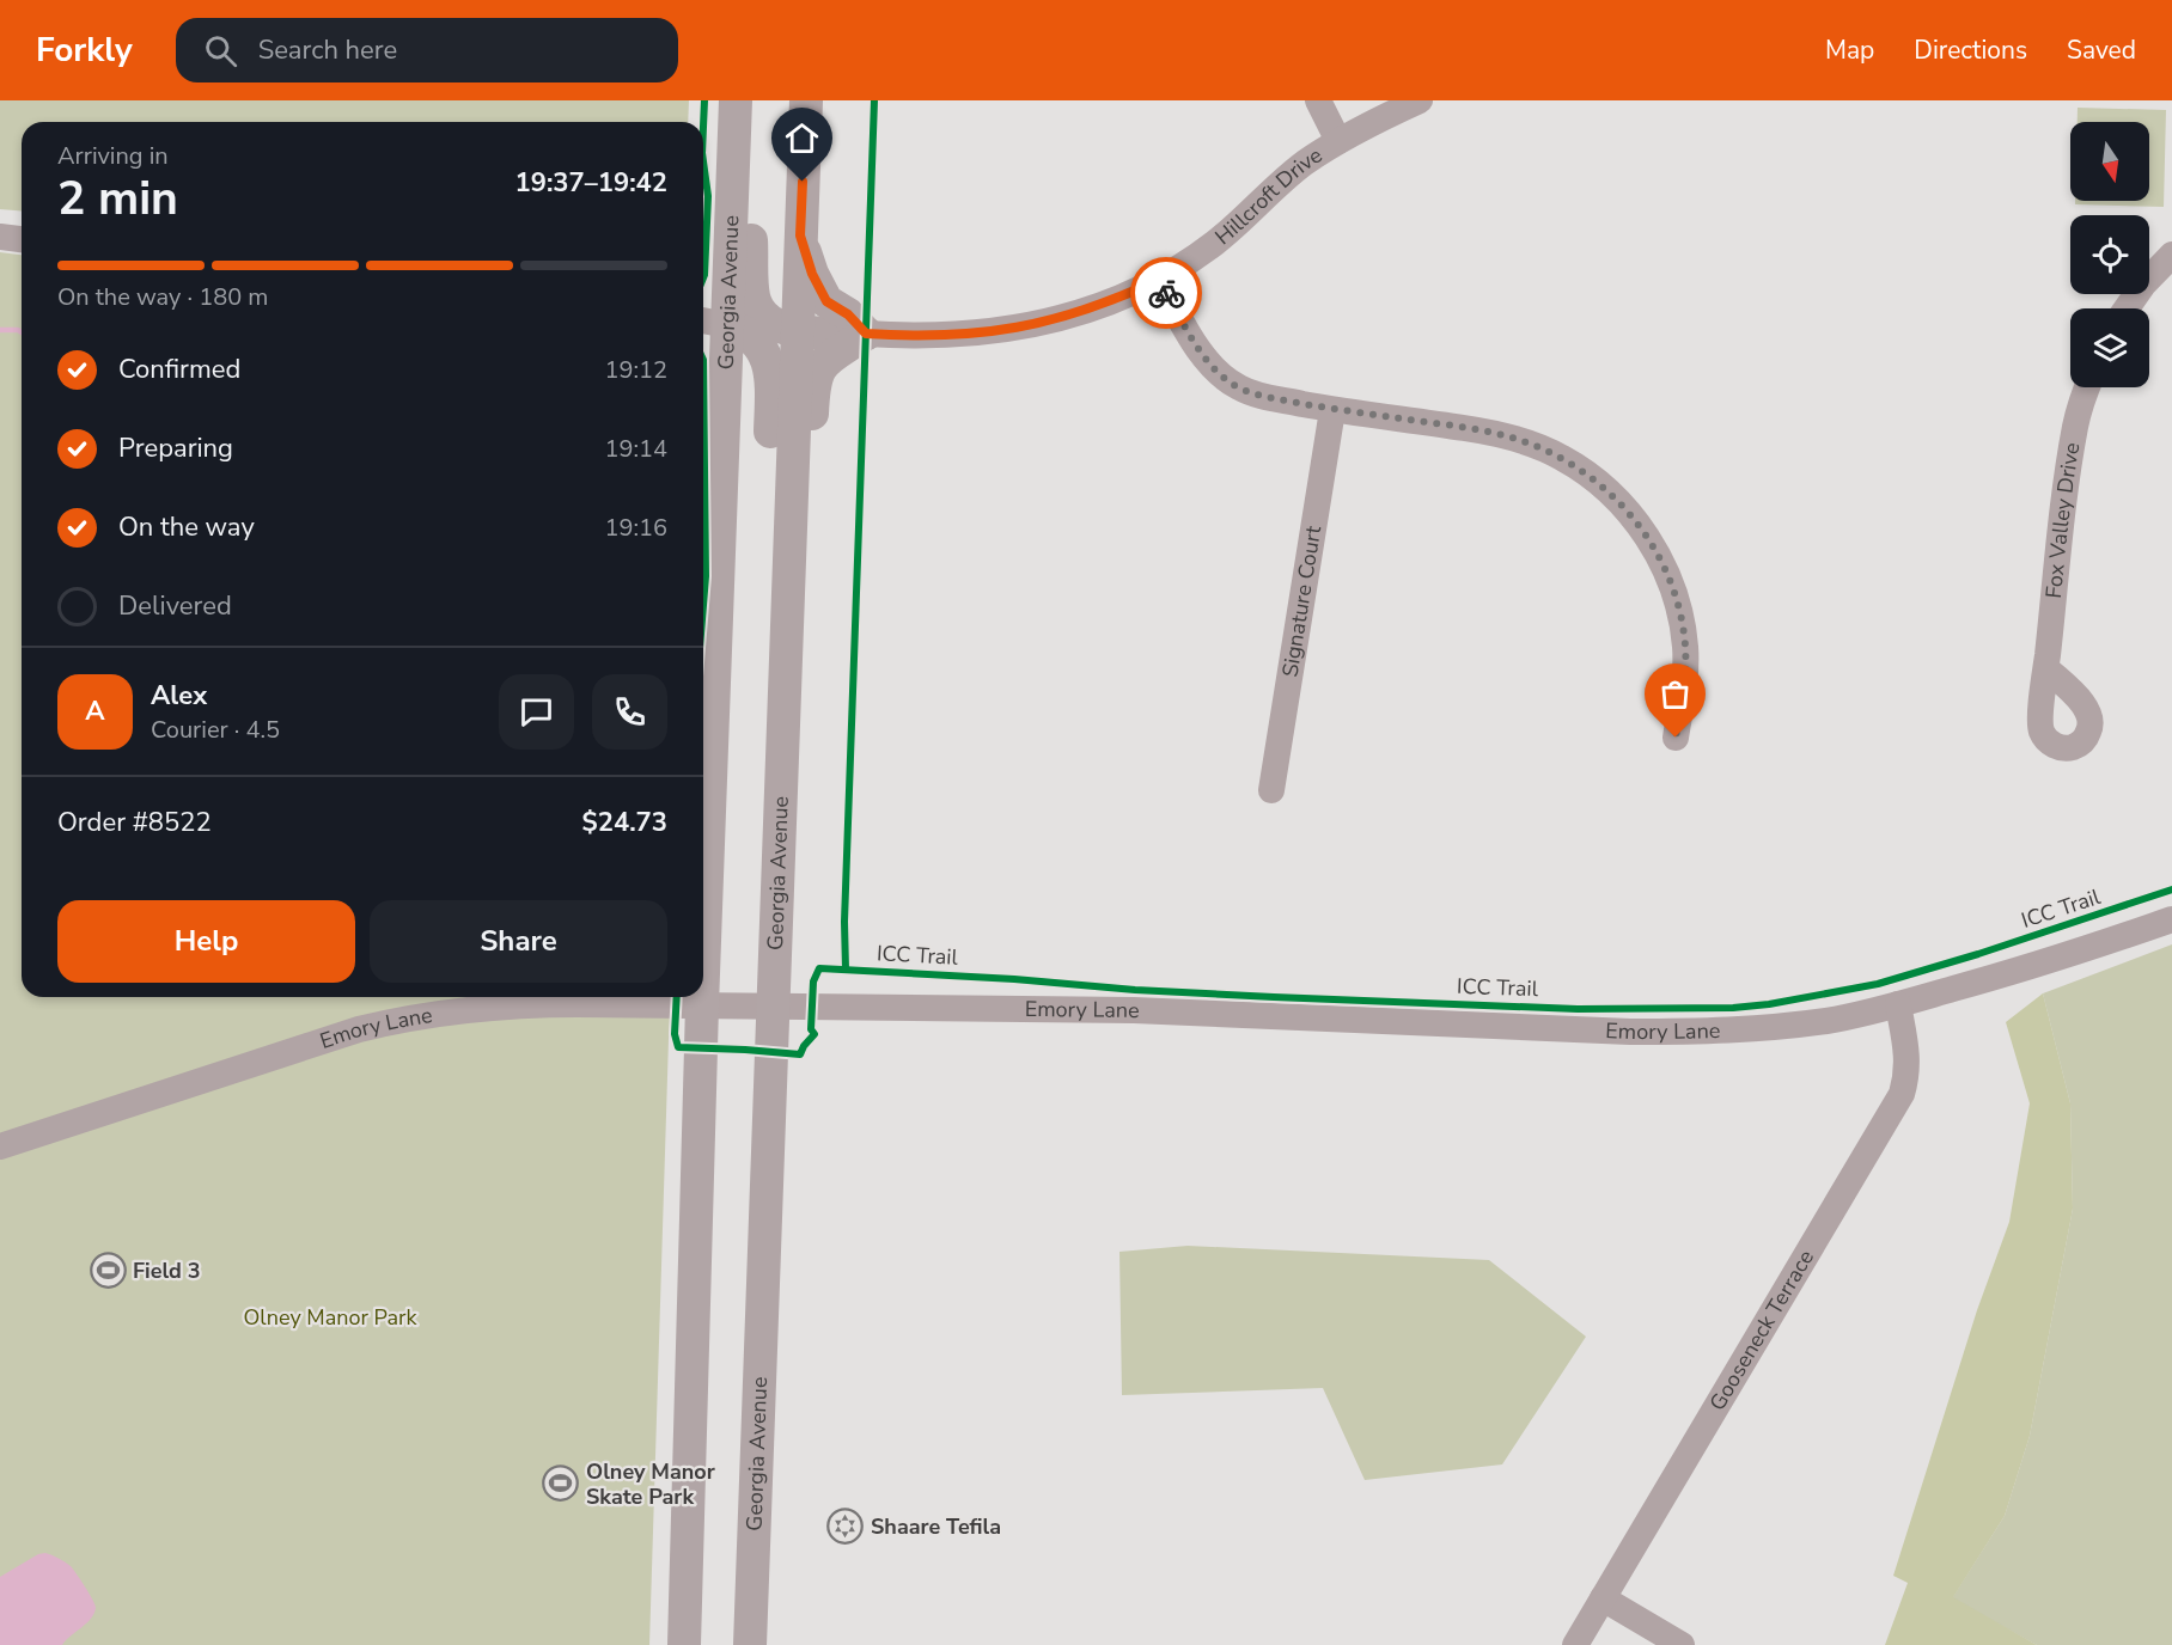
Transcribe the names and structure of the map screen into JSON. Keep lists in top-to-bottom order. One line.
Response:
{"streets":{"main road":["Georgia Avenue"],"street":["Hillcroft Drive","Fox Valley Drive","Signature Court","Emory Lane","Gooseneck Terrace"],"cycle path":["ICC Trail"]},"crossings":[["Georgia Avenue","Emory Lane"],["Emory Lane","Gooseneck Terrace"]],"parks":["Olney Manor Park"],"places":{"sports":["Field 3","Olney Manor Skate Park"],"synagogue":["Shaare Tefila"]},"north":"bottom","page":{"header":"Forkly","search":"Search here","nav":["Map","Directions","Saved"],"heading":["2 min","Arriving in","19:37–19:42"],"panel":["Alex","Courier · 4.5","Order #8522","$24.73"],"bar":"On the way · 180 m","list":[["Confirmed","19:12"],["Preparing","19:14"],["On the way","19:16"],"Delivered"],"round":"A","buttons":["Help","Share"]}}
